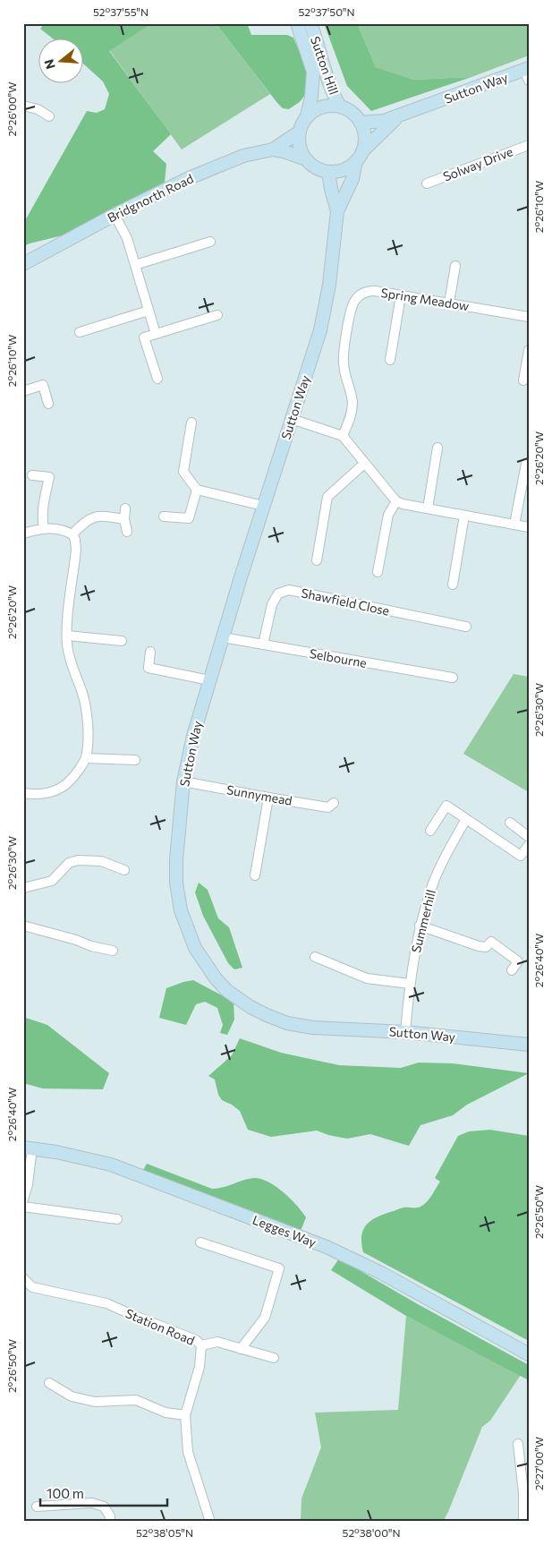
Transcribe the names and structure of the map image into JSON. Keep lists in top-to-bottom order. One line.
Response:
{"streets":{"street":["Sutton Hill","Sutton Way","Solway Drive","Bridgnorth Road","Spring Meadow","Shawfield Close","Selbourne","Sunnymead","Summerhill","Legges Way","Station Road"]},"crossings":[["Sutton Hill","Sutton Way"],["Sutton Way","Selbourne"],["Sutton Way","Sunnymead"],["Sutton Way","Summerhill"],["Shawfield Close","Selbourne"]],"scale_bar":"100 m","north":"left","coordinates":["52°37'55\"N","52°37'50\"N","2°26'00\"W","2°26'10\"W","2°26'20\"W","2°26'30\"W","2°26'40\"W","2°26'50\"W","2°27'00\"W","52°38'05\"N","52°38'00\"N"]}
